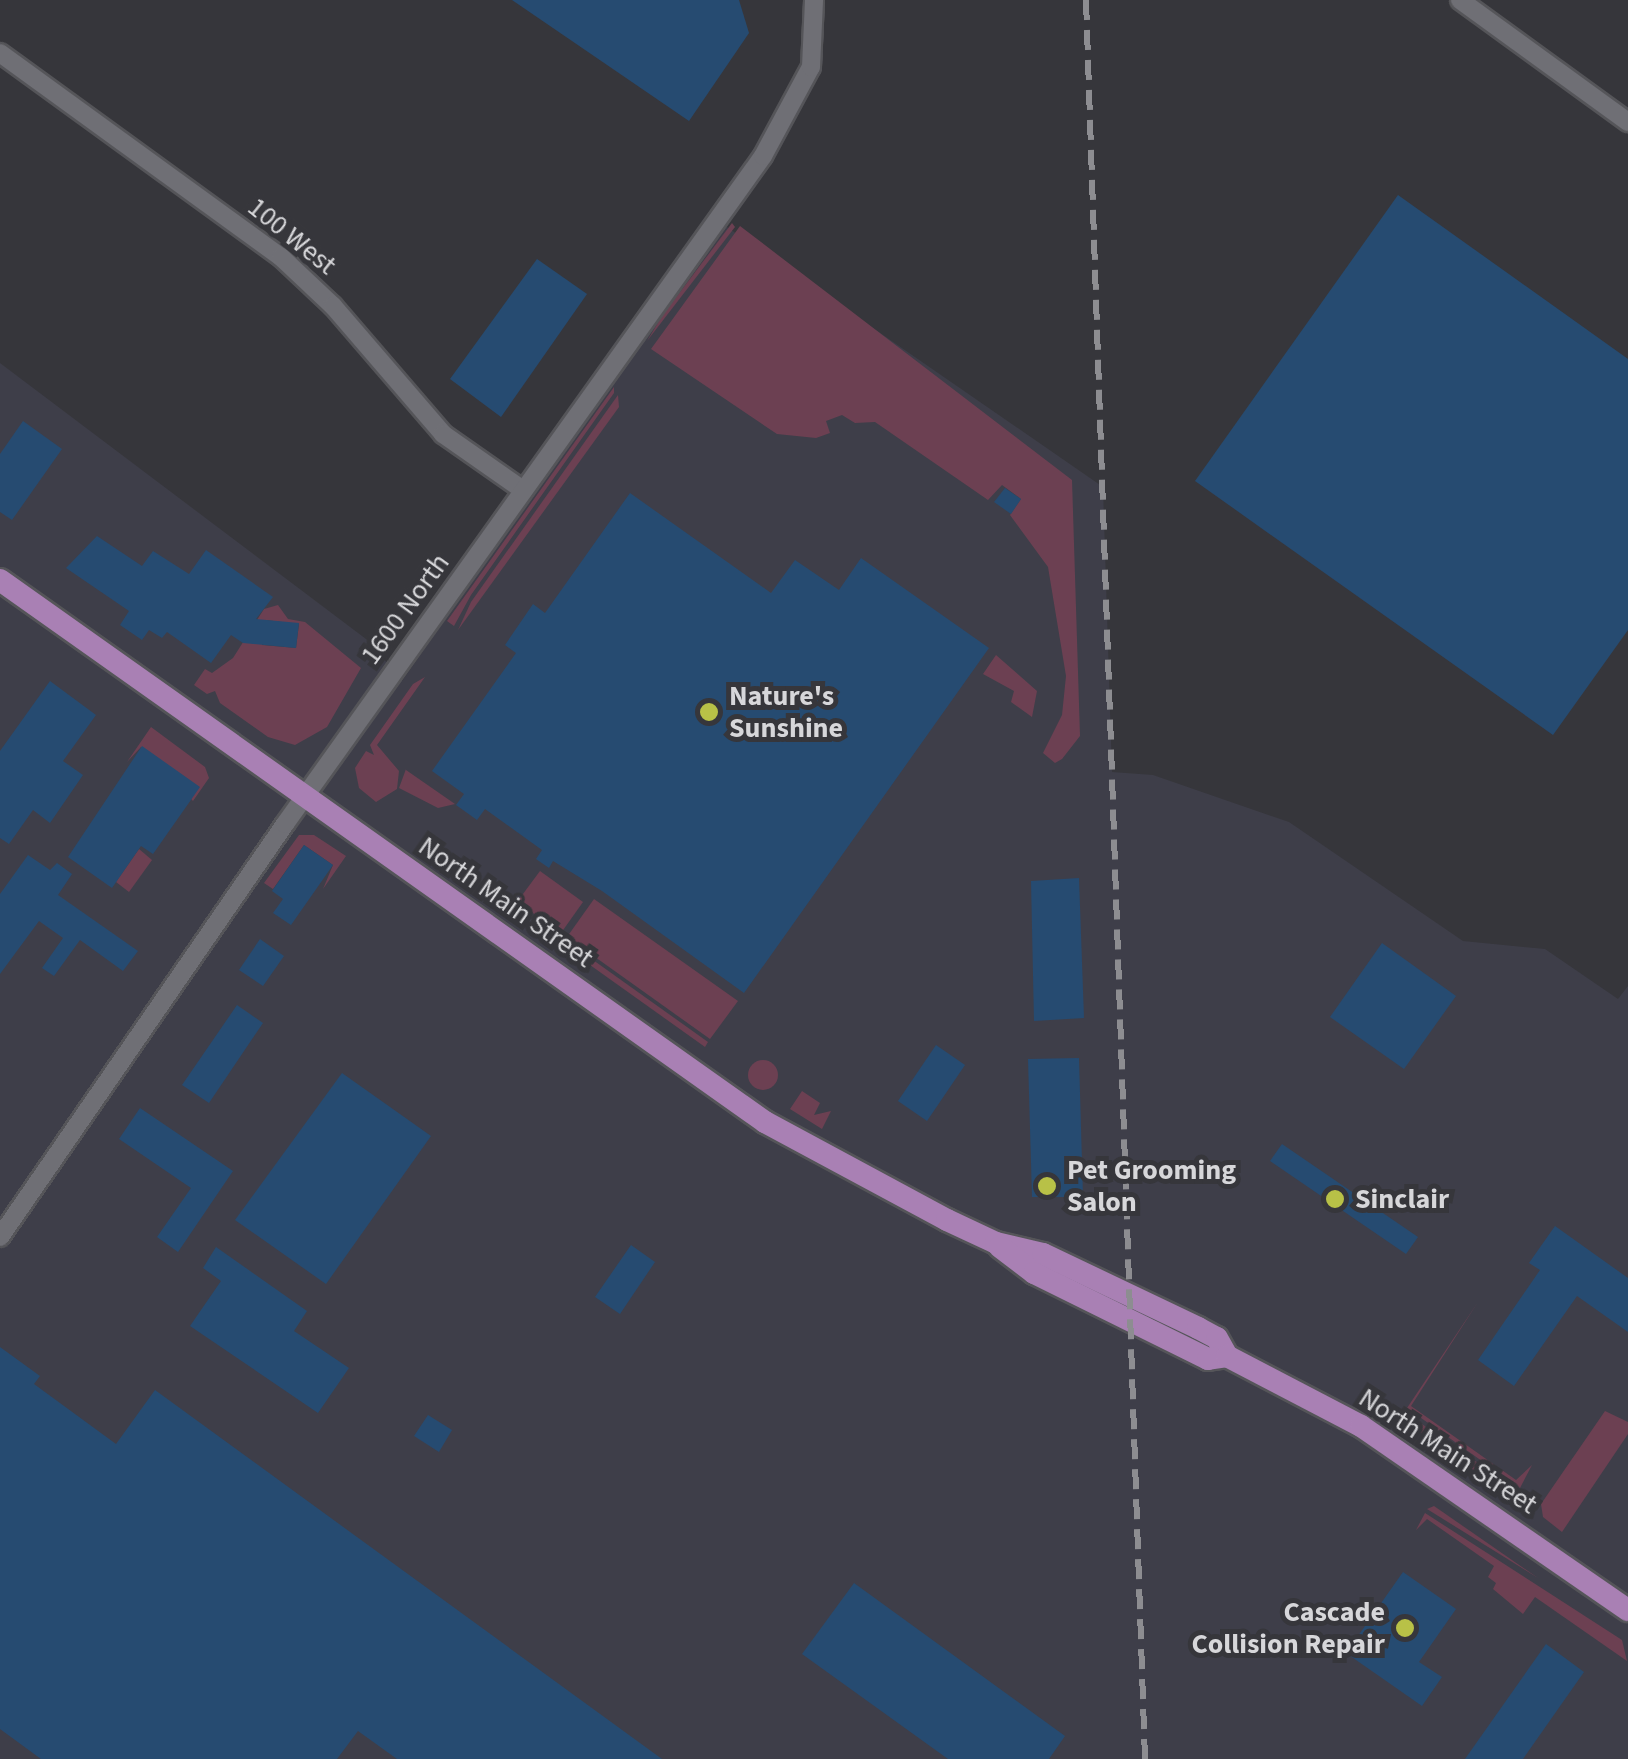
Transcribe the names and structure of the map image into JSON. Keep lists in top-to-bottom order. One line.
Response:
{"streets":{"main road":["North Main Street"],"street":["100 West","1600 North"]},"crossings":[["100 West","1600 North"],["1600 North","North Main Street"]],"places":["Nature's Sunshine","Pet Grooming Salon","Sinclair","Cascade Collision Repair"]}
